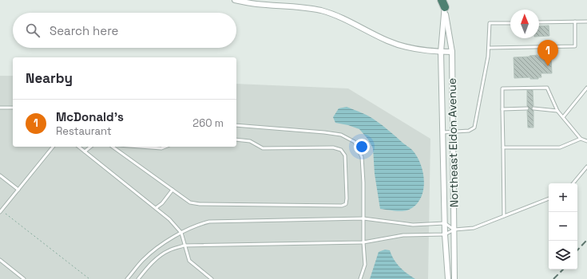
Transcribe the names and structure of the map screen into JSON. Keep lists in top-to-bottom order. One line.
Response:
{"streets":{"street":["Northeast Eldon Avenue"]},"north":"top","page":{"search":"Search here","pins":"1","heading":"Nearby","list":[{"mark":"1","name":"McDonald's","note":"Restaurant","value":"260 m"}],"map_buttons":["+","−"]}}
